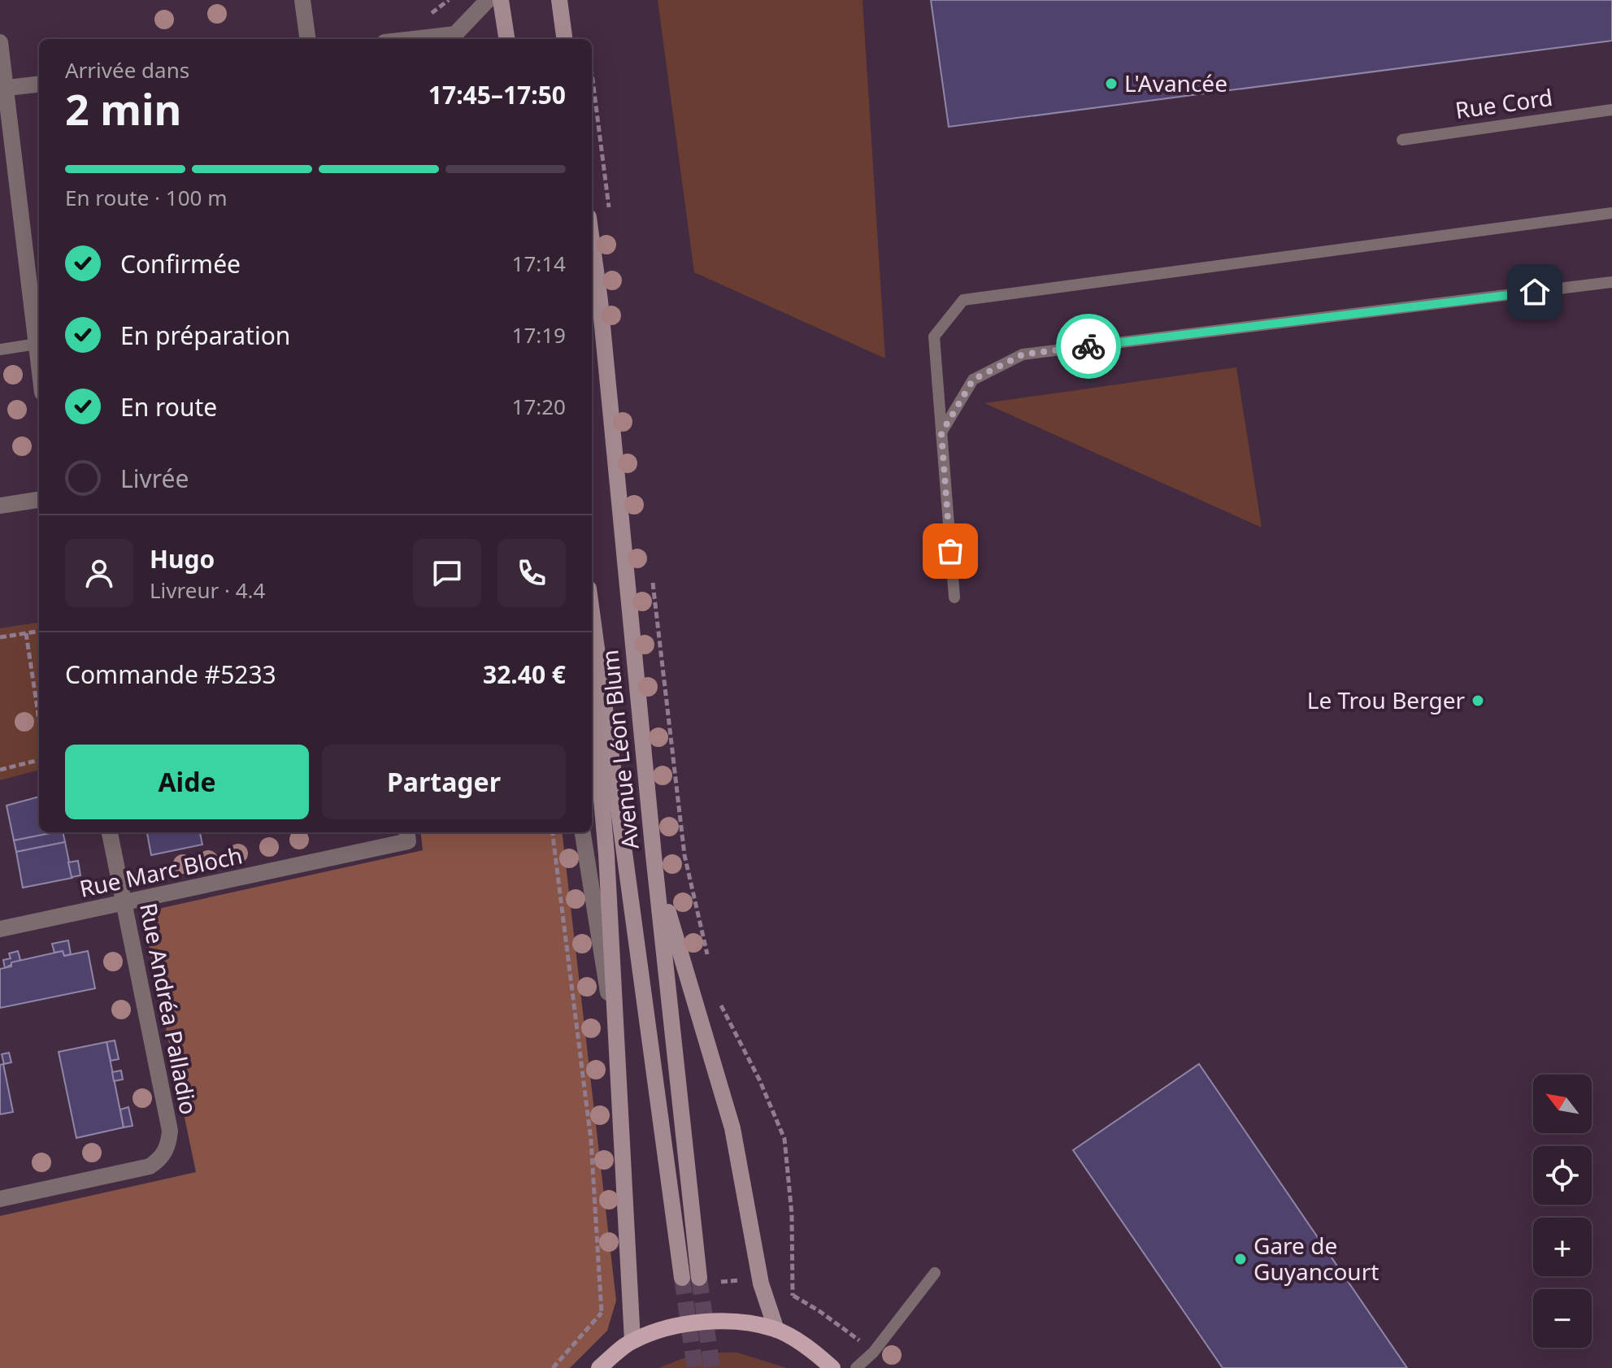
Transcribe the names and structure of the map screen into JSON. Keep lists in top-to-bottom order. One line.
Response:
{"streets":{"main road":["Avenue Léon Blum"],"street":["Rue Marc Bloch","Rue Andréa Palladio"],"lane":["Rue Cord"]},"crossings":[["Rue Marc Bloch","Rue Andréa Palladio"]],"places":["L'Avancée","Le Trou Berger","Gare de Guyancourt"],"north":"top left","page":{"heading":["2 min","Arrivée dans","17:45–17:50"],"panel":["Hugo","Livreur · 4.4","Commande #5233","32.40 €"],"bar":"En route · 100 m","list":[["Confirmée","17:14"],["En préparation","17:19"],["En route","17:20"],"Livrée"],"buttons":["Aide","Partager"],"map_buttons":["+","−"]}}
